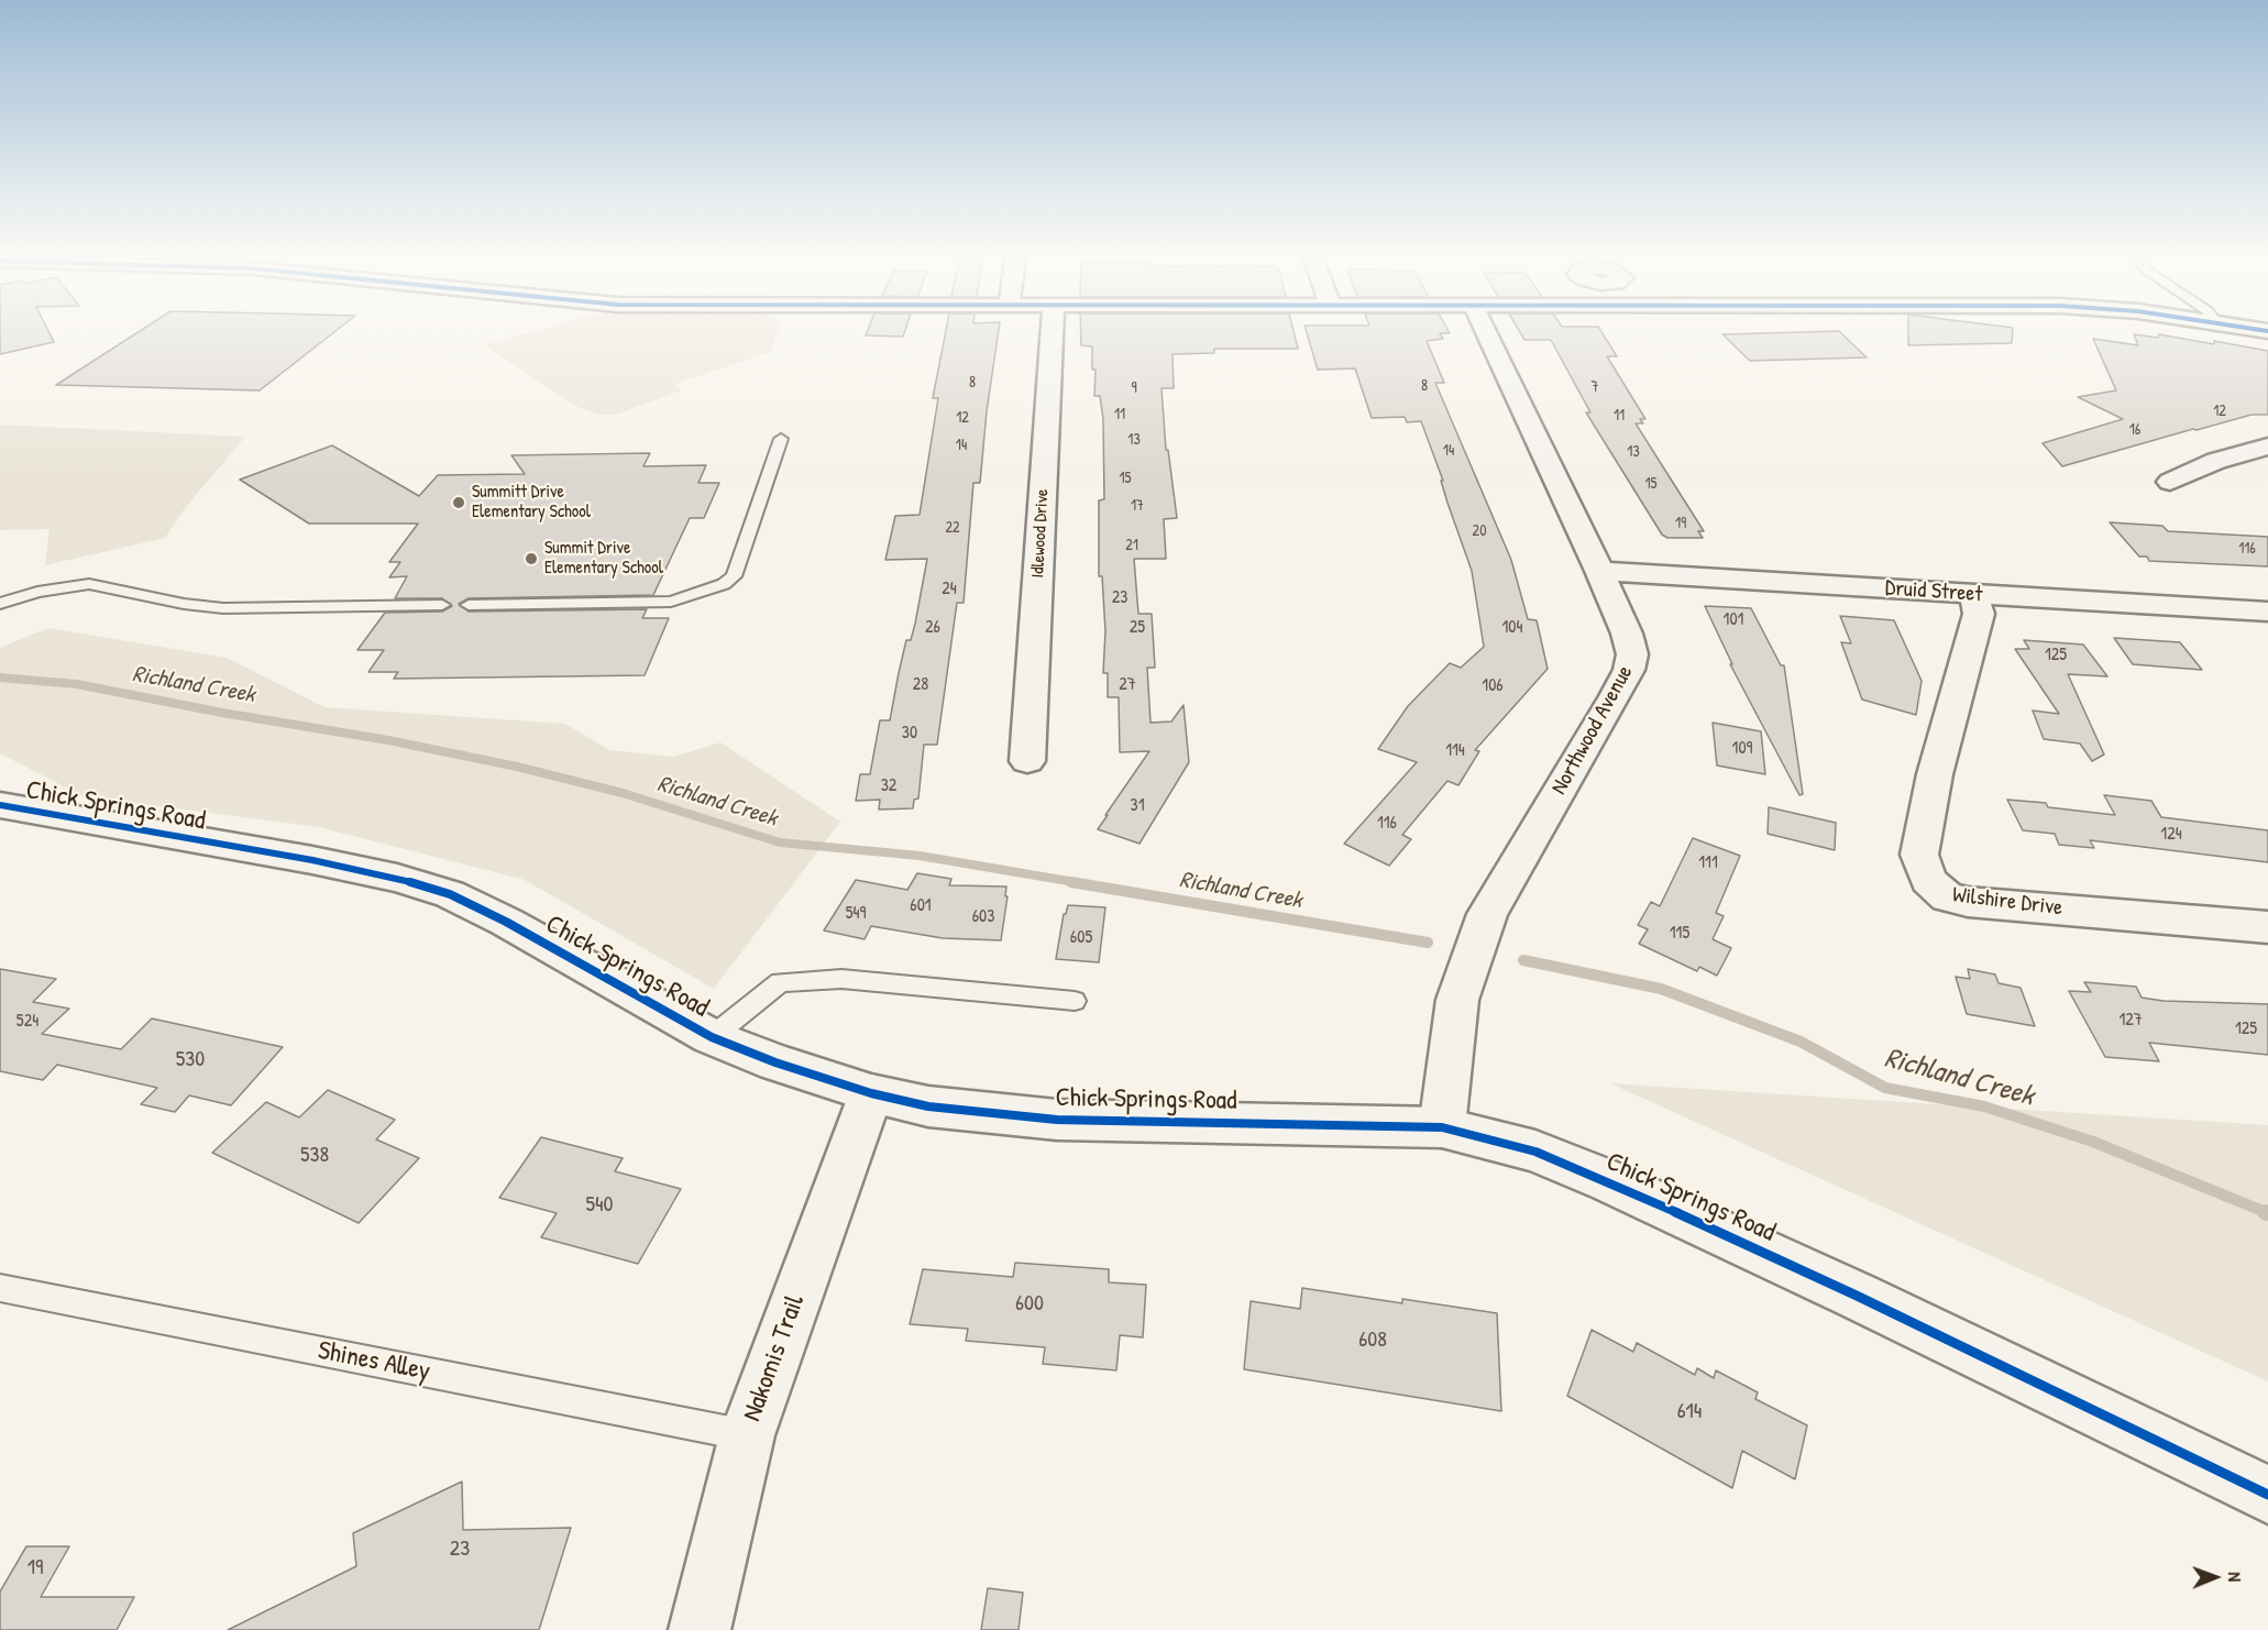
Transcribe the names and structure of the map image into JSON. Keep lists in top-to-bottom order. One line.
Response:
{"streets":{"street":["Idlewood Drive","Druid Street","Northwood Avenue","Chick Springs Road","Wilshire Drive","Nakomis Trail"],"lane":["Shines Alley"]},"crossings":[["Druid Street","Northwood Avenue"],["Druid Street","Wilshire Drive"],["Northwood Avenue","Chick Springs Road"],["Chick Springs Road","Nakomis Trail"],["Nakomis Trail","Shines Alley"]],"water":["Richland Creek"],"places":["Summitt Drive Elementary School","Summit Drive Elementary School"],"house_numbers":["8","8","7","9","12","11","11","12","16","13","14","14","13","15","15","17","19","22","20","21","116","24","23","101","26","25","104","125","28","27","106","30","109","114","32","31","116","124","111","601","549","603","115","605","127","524","125","530","538","540","600","608","614","23","19"],"north":"right"}
